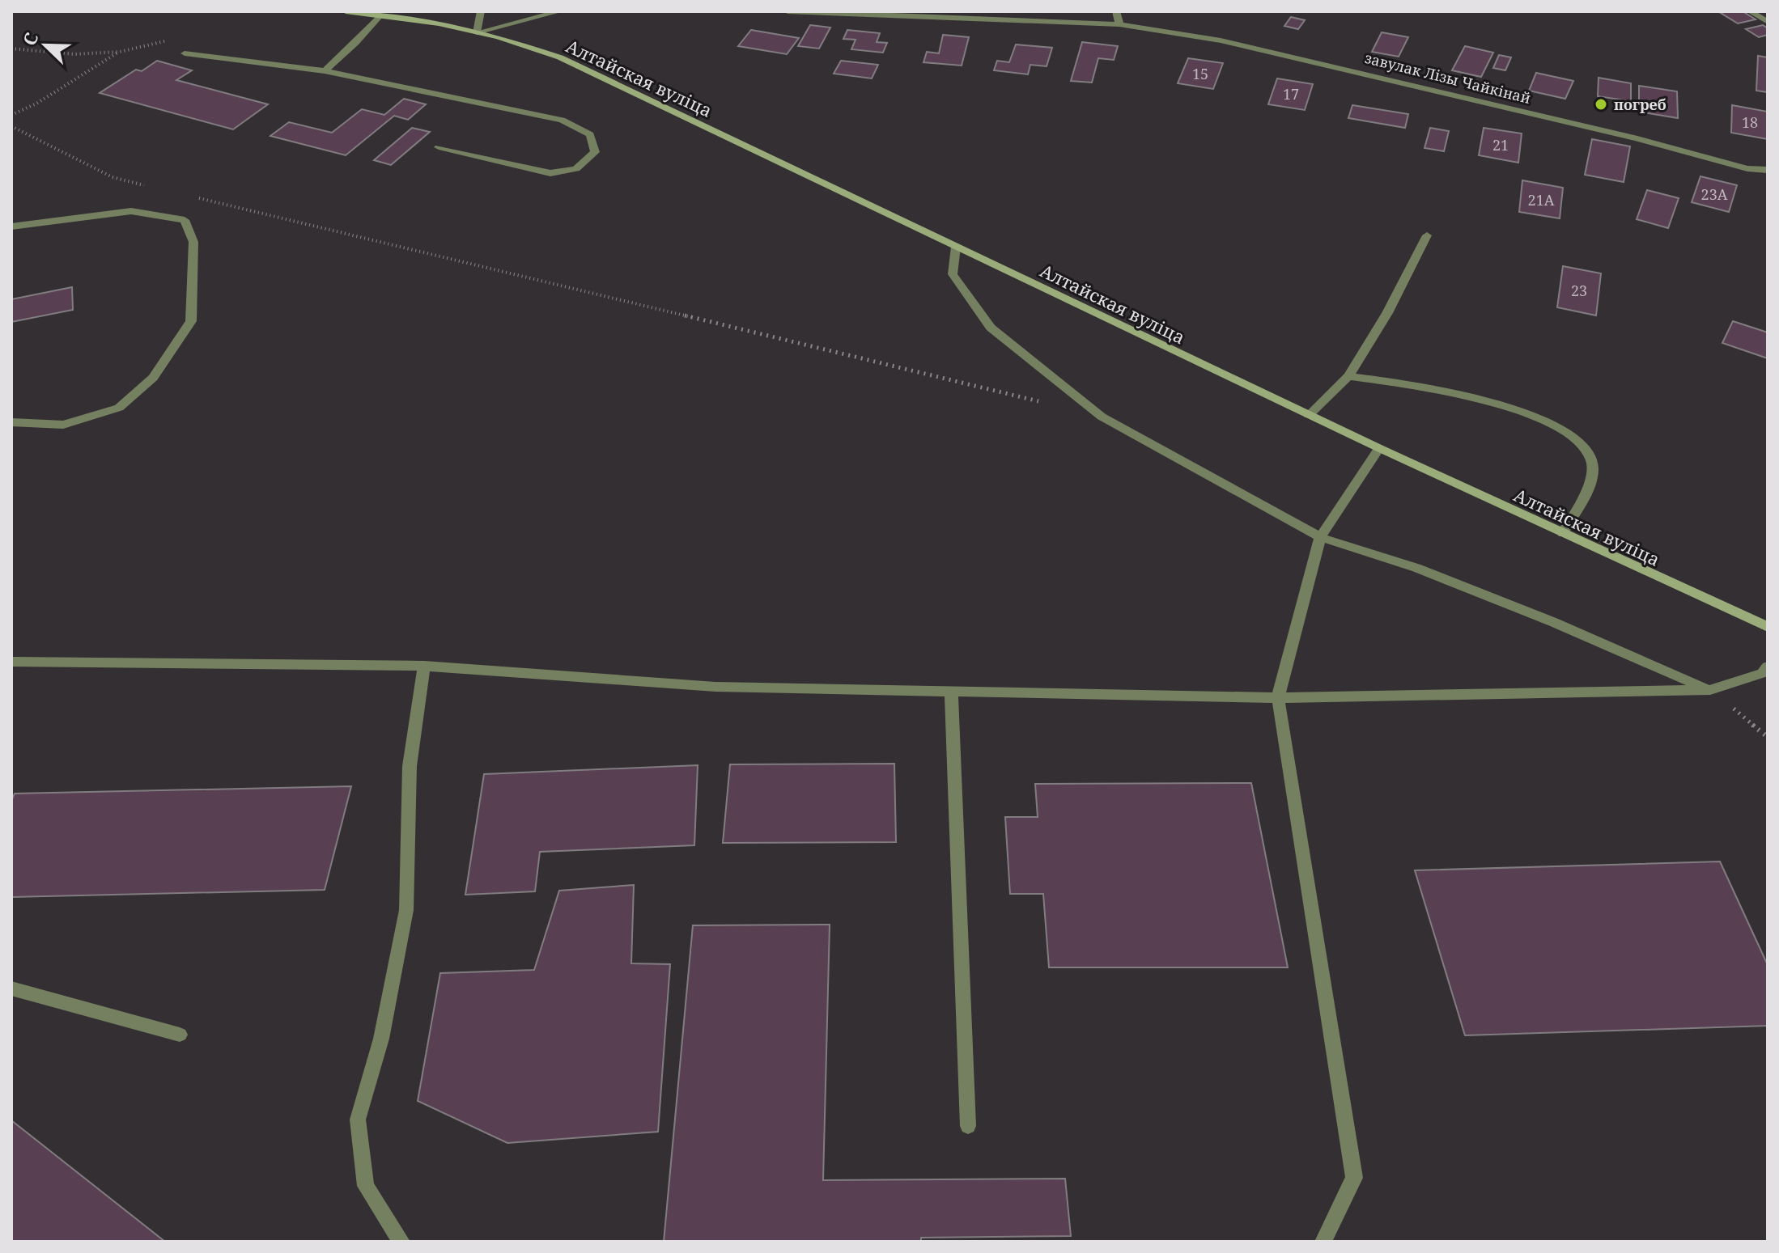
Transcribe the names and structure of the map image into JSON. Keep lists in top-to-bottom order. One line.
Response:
{"streets":{"main road":["Алтайская вуліца"],"street":["завулак Лізы Чайкінай"]},"places":["погреб"],"house_numbers":["15","17","18","21","23А","21А","23"],"north":"top left"}
